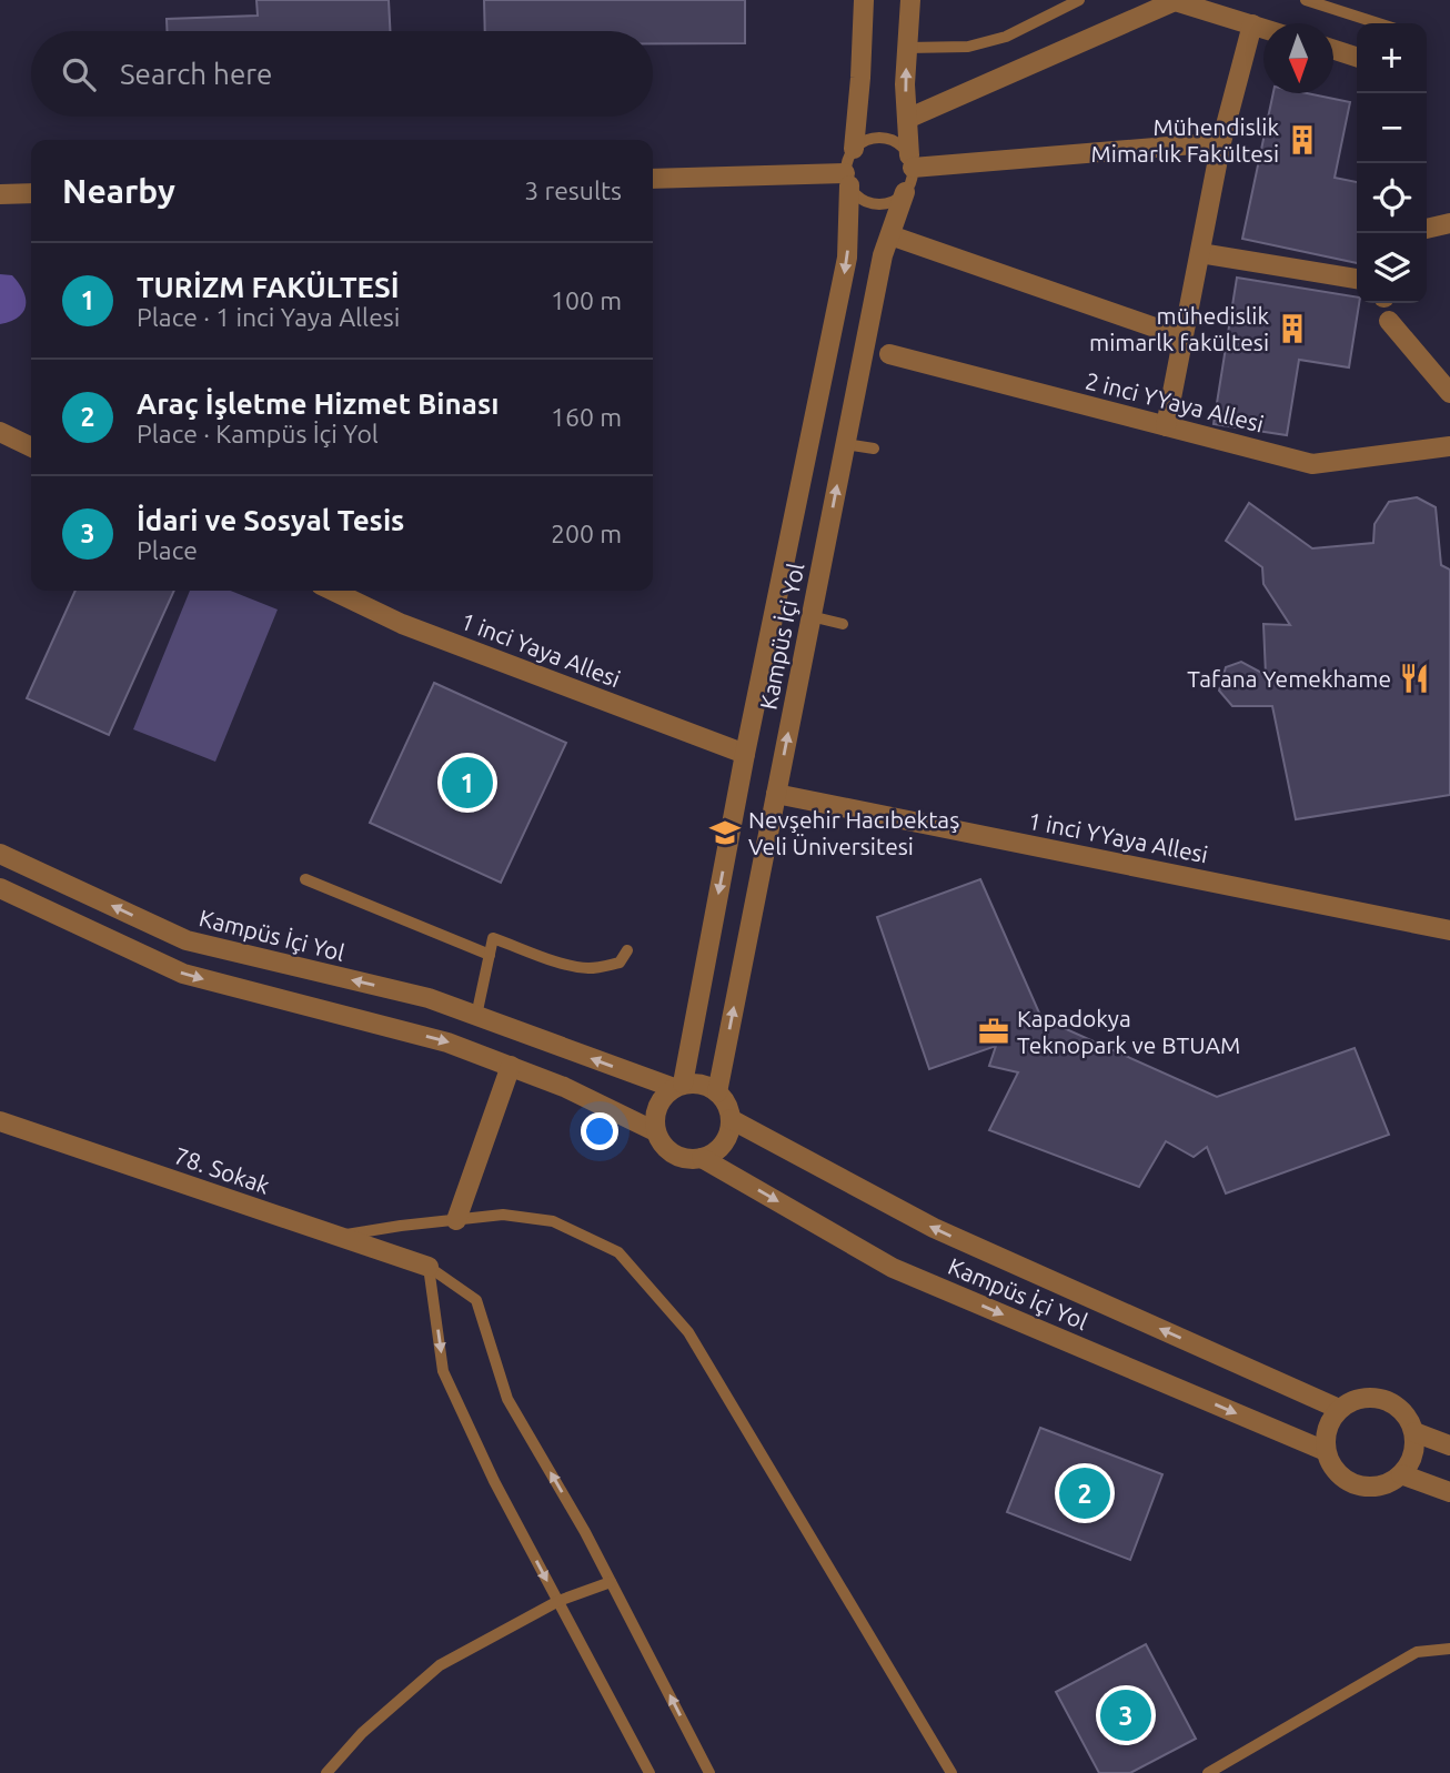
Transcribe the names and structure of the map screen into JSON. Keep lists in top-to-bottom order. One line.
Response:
{"streets":{"street":["2 inci YYaya Allesi","Kampüs İçi Yol","1 inci Yaya Allesi","1 inci YYaya Allesi","78. Sokak"]},"crossings":[["Kampüs İçi Yol","1 inci Yaya Allesi"],["Kampüs İçi Yol","1 inci YYaya Allesi"]],"places":{"building":["Mühendislik Mimarlık Fakültesi","mühedislik mimarlk fakültesi"],"restaurant":["Tafana Yemekhame"],"school or university":["Nevşehir Hacıbektaş Veli Üniversitesi"],"office":["Kapadokya Teknopark ve BTUAM"]},"north":"bottom","page":{"map_buttons":["+","−"],"search":"Search here","heading":["Nearby","3 results"],"list":[{"mark":"1","name":"TURİZM FAKÜLTESİ","note":"Place · 1 inci Yaya Allesi","value":"100 m"},{"mark":"2","name":"Araç İşletme Hizmet Binası","note":"Place · Kampüs İçi Yol","value":"160 m"},{"mark":"3","name":"İdari ve Sosyal Tesis","note":"Place","value":"200 m"}],"pins":["1","2","3"]}}
